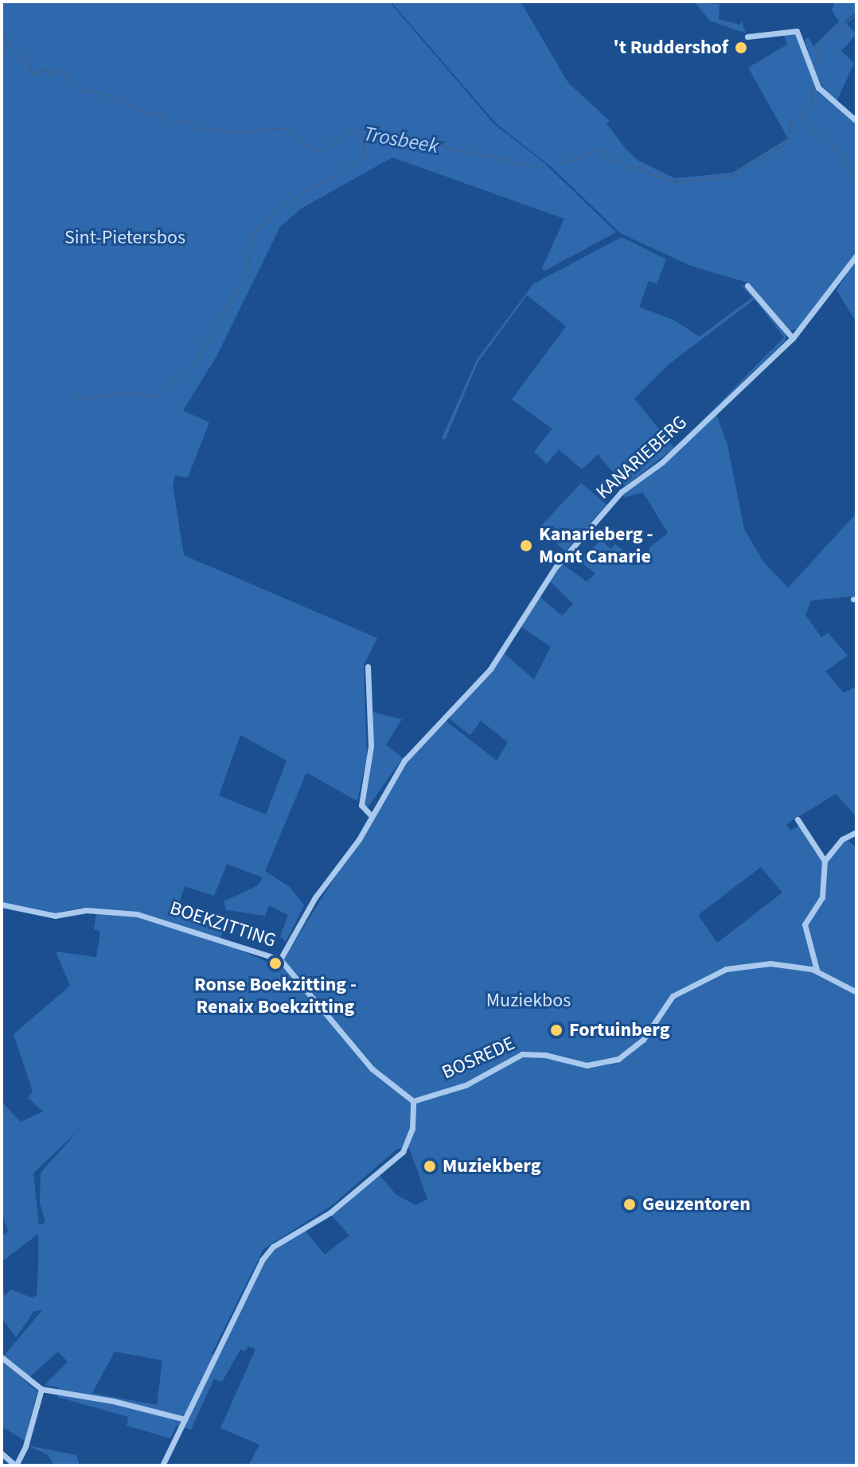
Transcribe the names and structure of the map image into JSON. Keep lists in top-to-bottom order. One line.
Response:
{"streets":{"street":["KANARIEBERG","BOEKZITTING","BOSREDE"]},"crossings":[["BOEKZITTING","BOSREDE"]],"water":["Trosbeek"],"parks":["Sint-Pietersbos","Muziekbos"],"places":["'t Ruddershof","Kanarieberg - Mont Canarie","Ronse Boekzitting - Renaix Boekzitting","Fortuinberg","Muziekberg","Geuzentoren"]}
